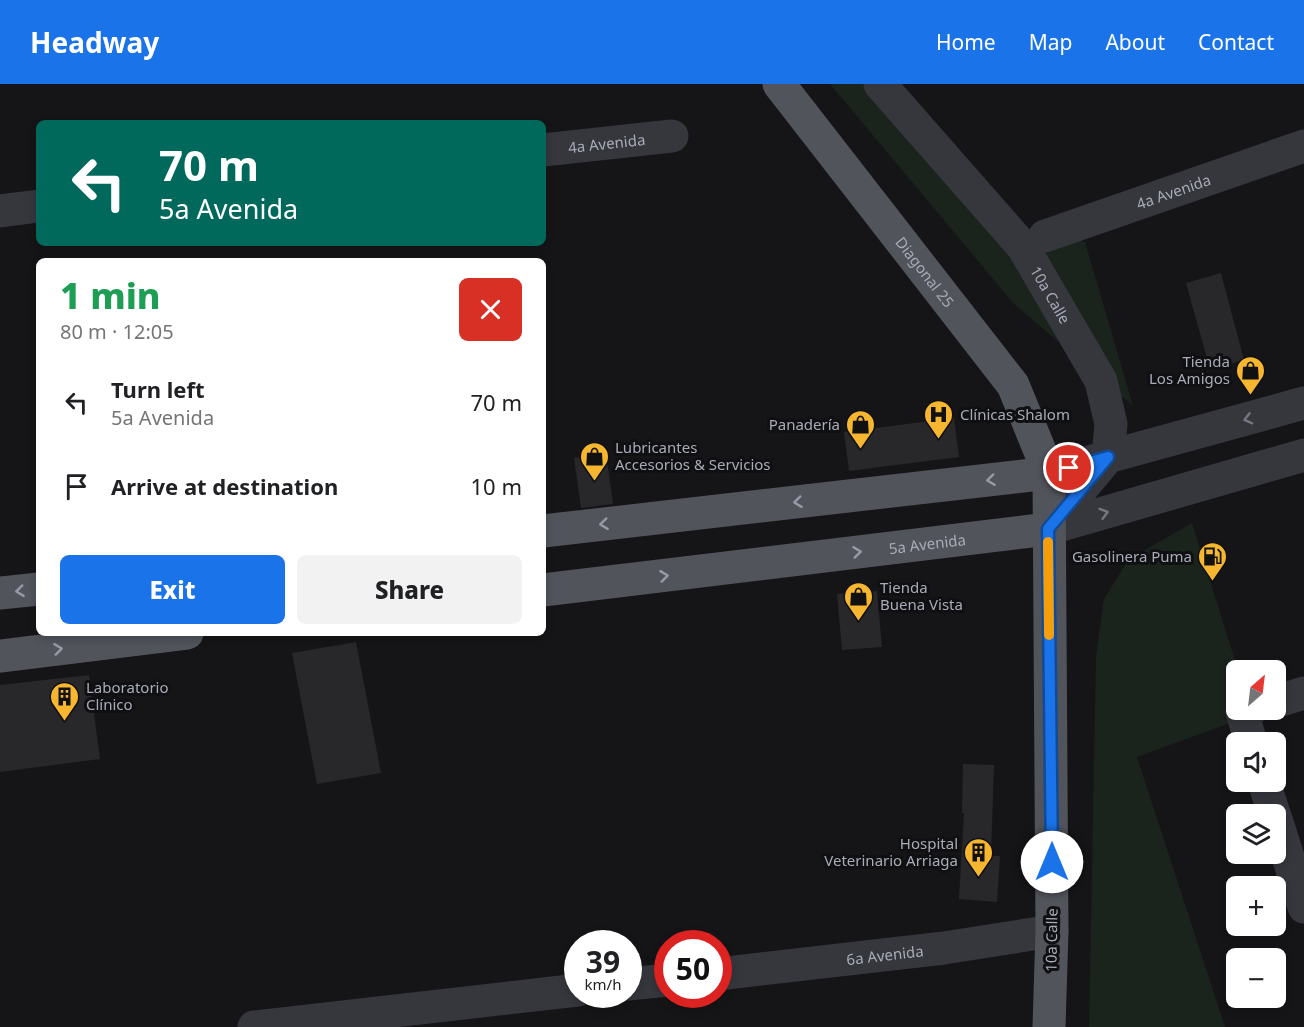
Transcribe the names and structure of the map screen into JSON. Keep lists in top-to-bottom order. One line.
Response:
{"streets":{"main road":["Diagonal 25","10a Calle","5a Avenida"],"street":["4a Avenida","6a Avenida"]},"crossings":[["Diagonal 25","10a Calle"],["10a Calle","5a Avenida"],["10a Calle","6a Avenida"]],"places":{"shop":["Tienda Los Amigos","Panadería","Lubricantes Accesorios & Servicios","Tienda Buena Vista"],"hospital":["Clínicas Shalom"],"fuel station":["Gasolinera Puma"],"building":["Laboratorio Clínico","Hospital Veterinario Arriaga"]},"north":"top right","page":{"header":"Headway","nav":["Home","Map","About","Contact"],"turn":["70 m","5a Avenida"],"heading":["1 min","80 m · 12:05"],"list":[{"name":"Turn left","note":"5a Avenida","value":"70 m"},{"name":"Arrive at destination","value":"10 m"}],"buttons":["Exit","Share"],"map_buttons":["+","−"],"speed":"39 km/h","limit":"50"}}
